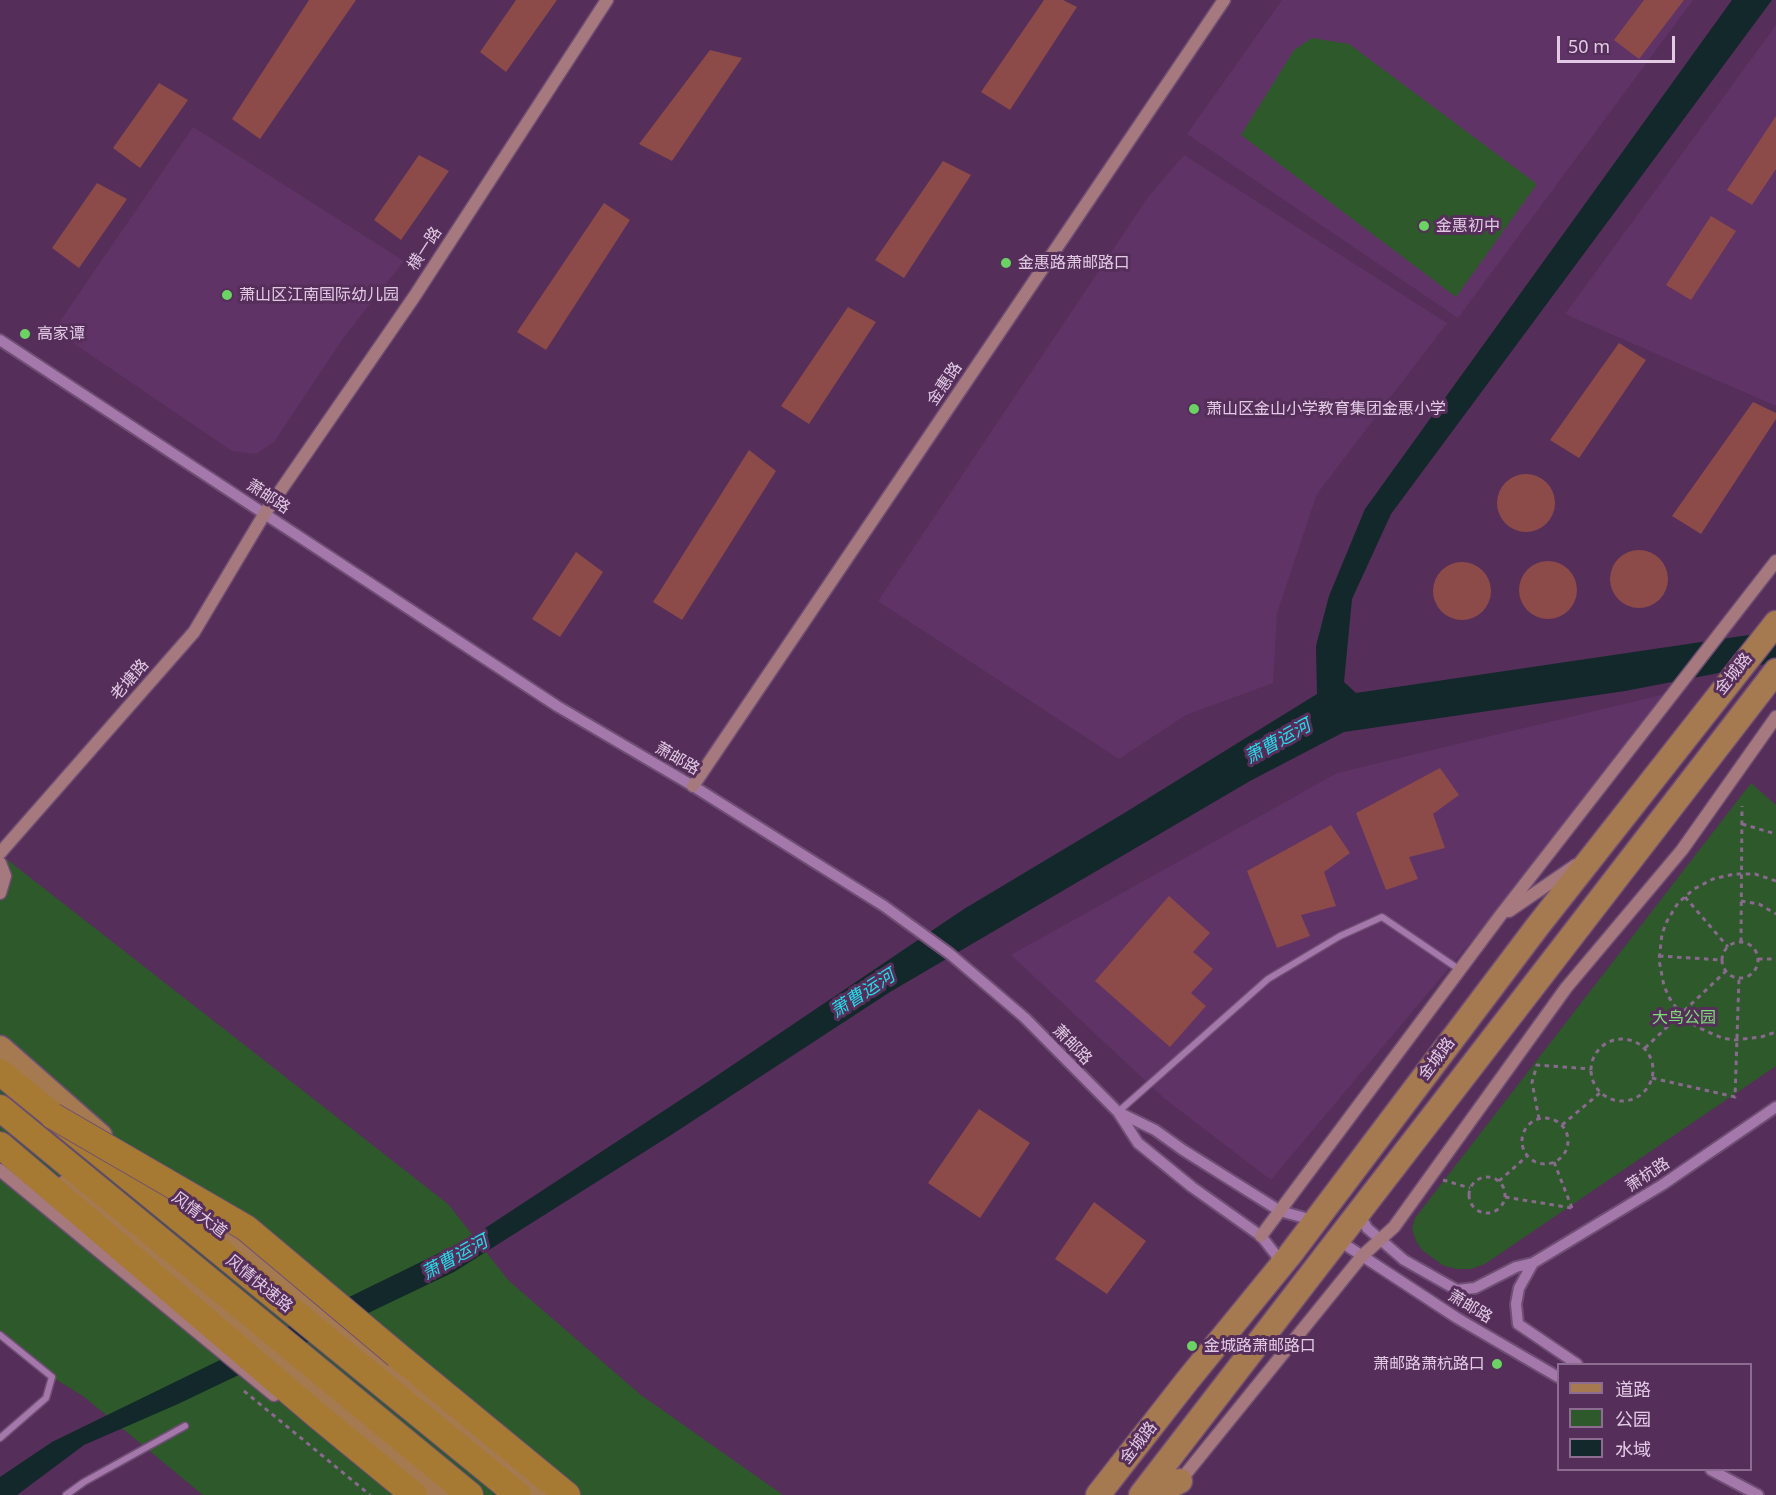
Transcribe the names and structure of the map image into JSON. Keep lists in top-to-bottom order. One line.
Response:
{"streets":{"highway":["风情快速路"],"main road":["横一路","金惠路","金城路","老塘路","风情大道"],"street":["萧邮路","萧杭路"]},"crossings":[["横一路","萧邮路"],["横一路","老塘路"],["金惠路","萧邮路"],["萧邮路","金城路"],["萧邮路","老塘路"]],"water":["萧曹运河"],"parks":["大鸟公园"],"places":["金惠初中","金惠路萧邮路口","萧山区江南国际幼儿园","高家谭","萧山区金山小学教育集团金惠小学","金城路萧邮路口","萧邮路萧杭路口"],"legend":["道路","公园","水域"],"scale_bar":"50 m"}
